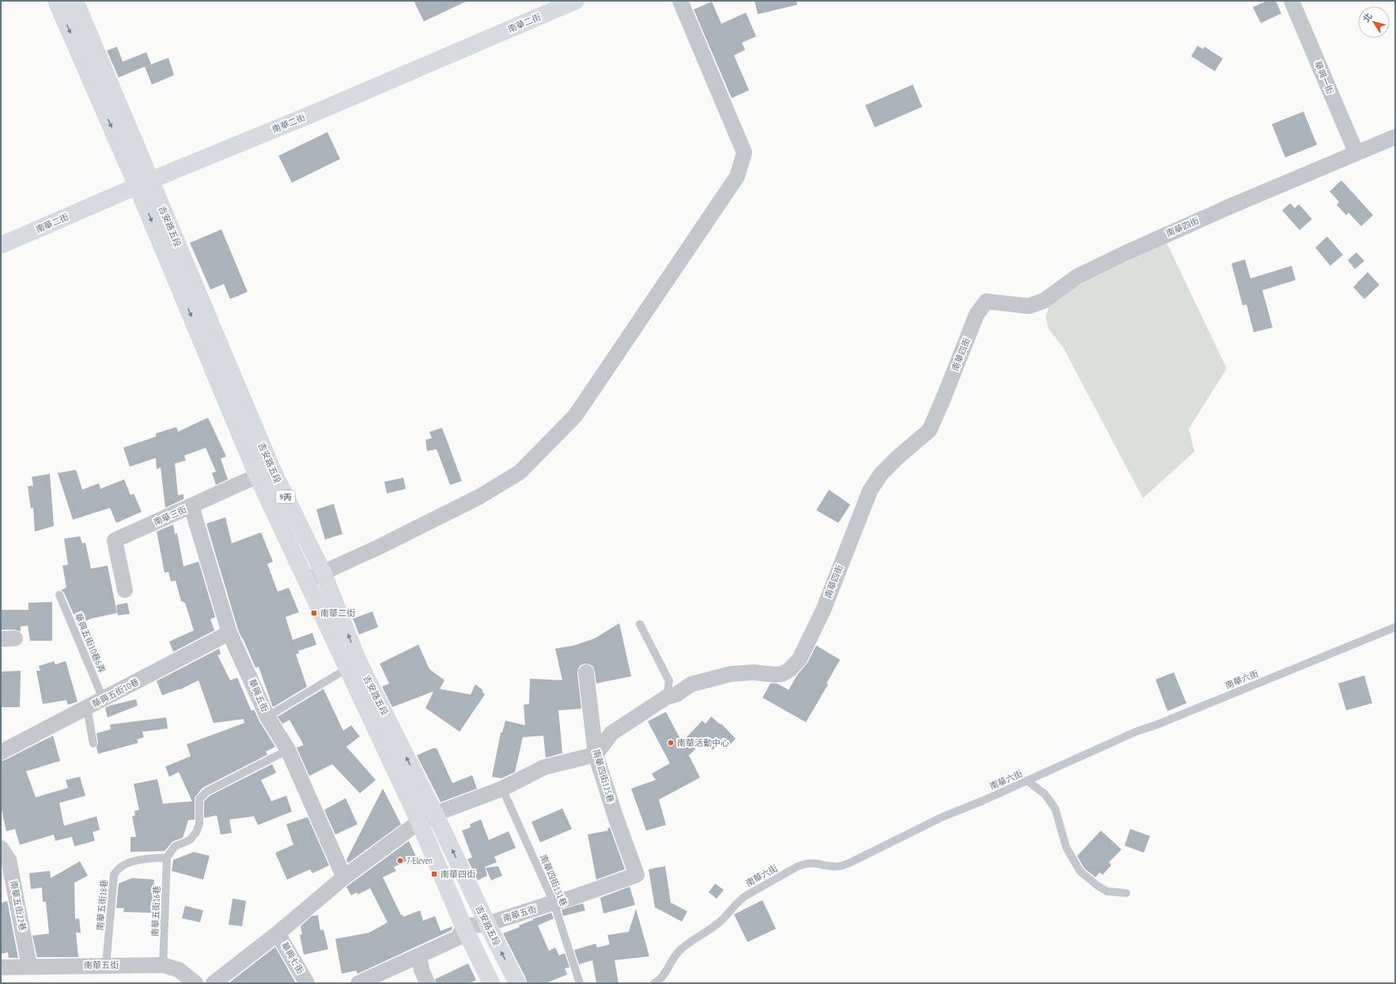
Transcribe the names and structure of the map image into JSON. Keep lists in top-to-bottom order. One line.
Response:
{"streets":{"main road":["南華二街","吉安路五段","9丙"],"street":["華興一街","南華四街","南華三街","華興五街10巷","華興五街","南華四街125巷","南華五街22巷","南華五街","華興七街"],"lane":["華興五街10巷6弄","南華六街","南華四街131巷","南華五街18巷","南華五街16巷"]},"crossings":[["南華二街","吉安路五段"],["華興一街","南華四街"],["吉安路五段","南華三街"],["吉安路五段","南華五街"],["南華四街","南華四街125巷"],["南華三街","華興五街"],["華興五街10巷6弄","華興五街10巷"],["華興五街10巷","華興五街"],["南華四街125巷","南華五街"],["南華四街131巷","南華五街"],["南華五街18巷","南華五街16巷"],["南華五街18巷","南華五街"],["南華五街22巷","南華五街"],["南華五街16巷","南華五街"]],"places":{"transit":["南華二街","南華四街"],"other":["南華活動中心","7-Eleven"]},"north":"top left"}
